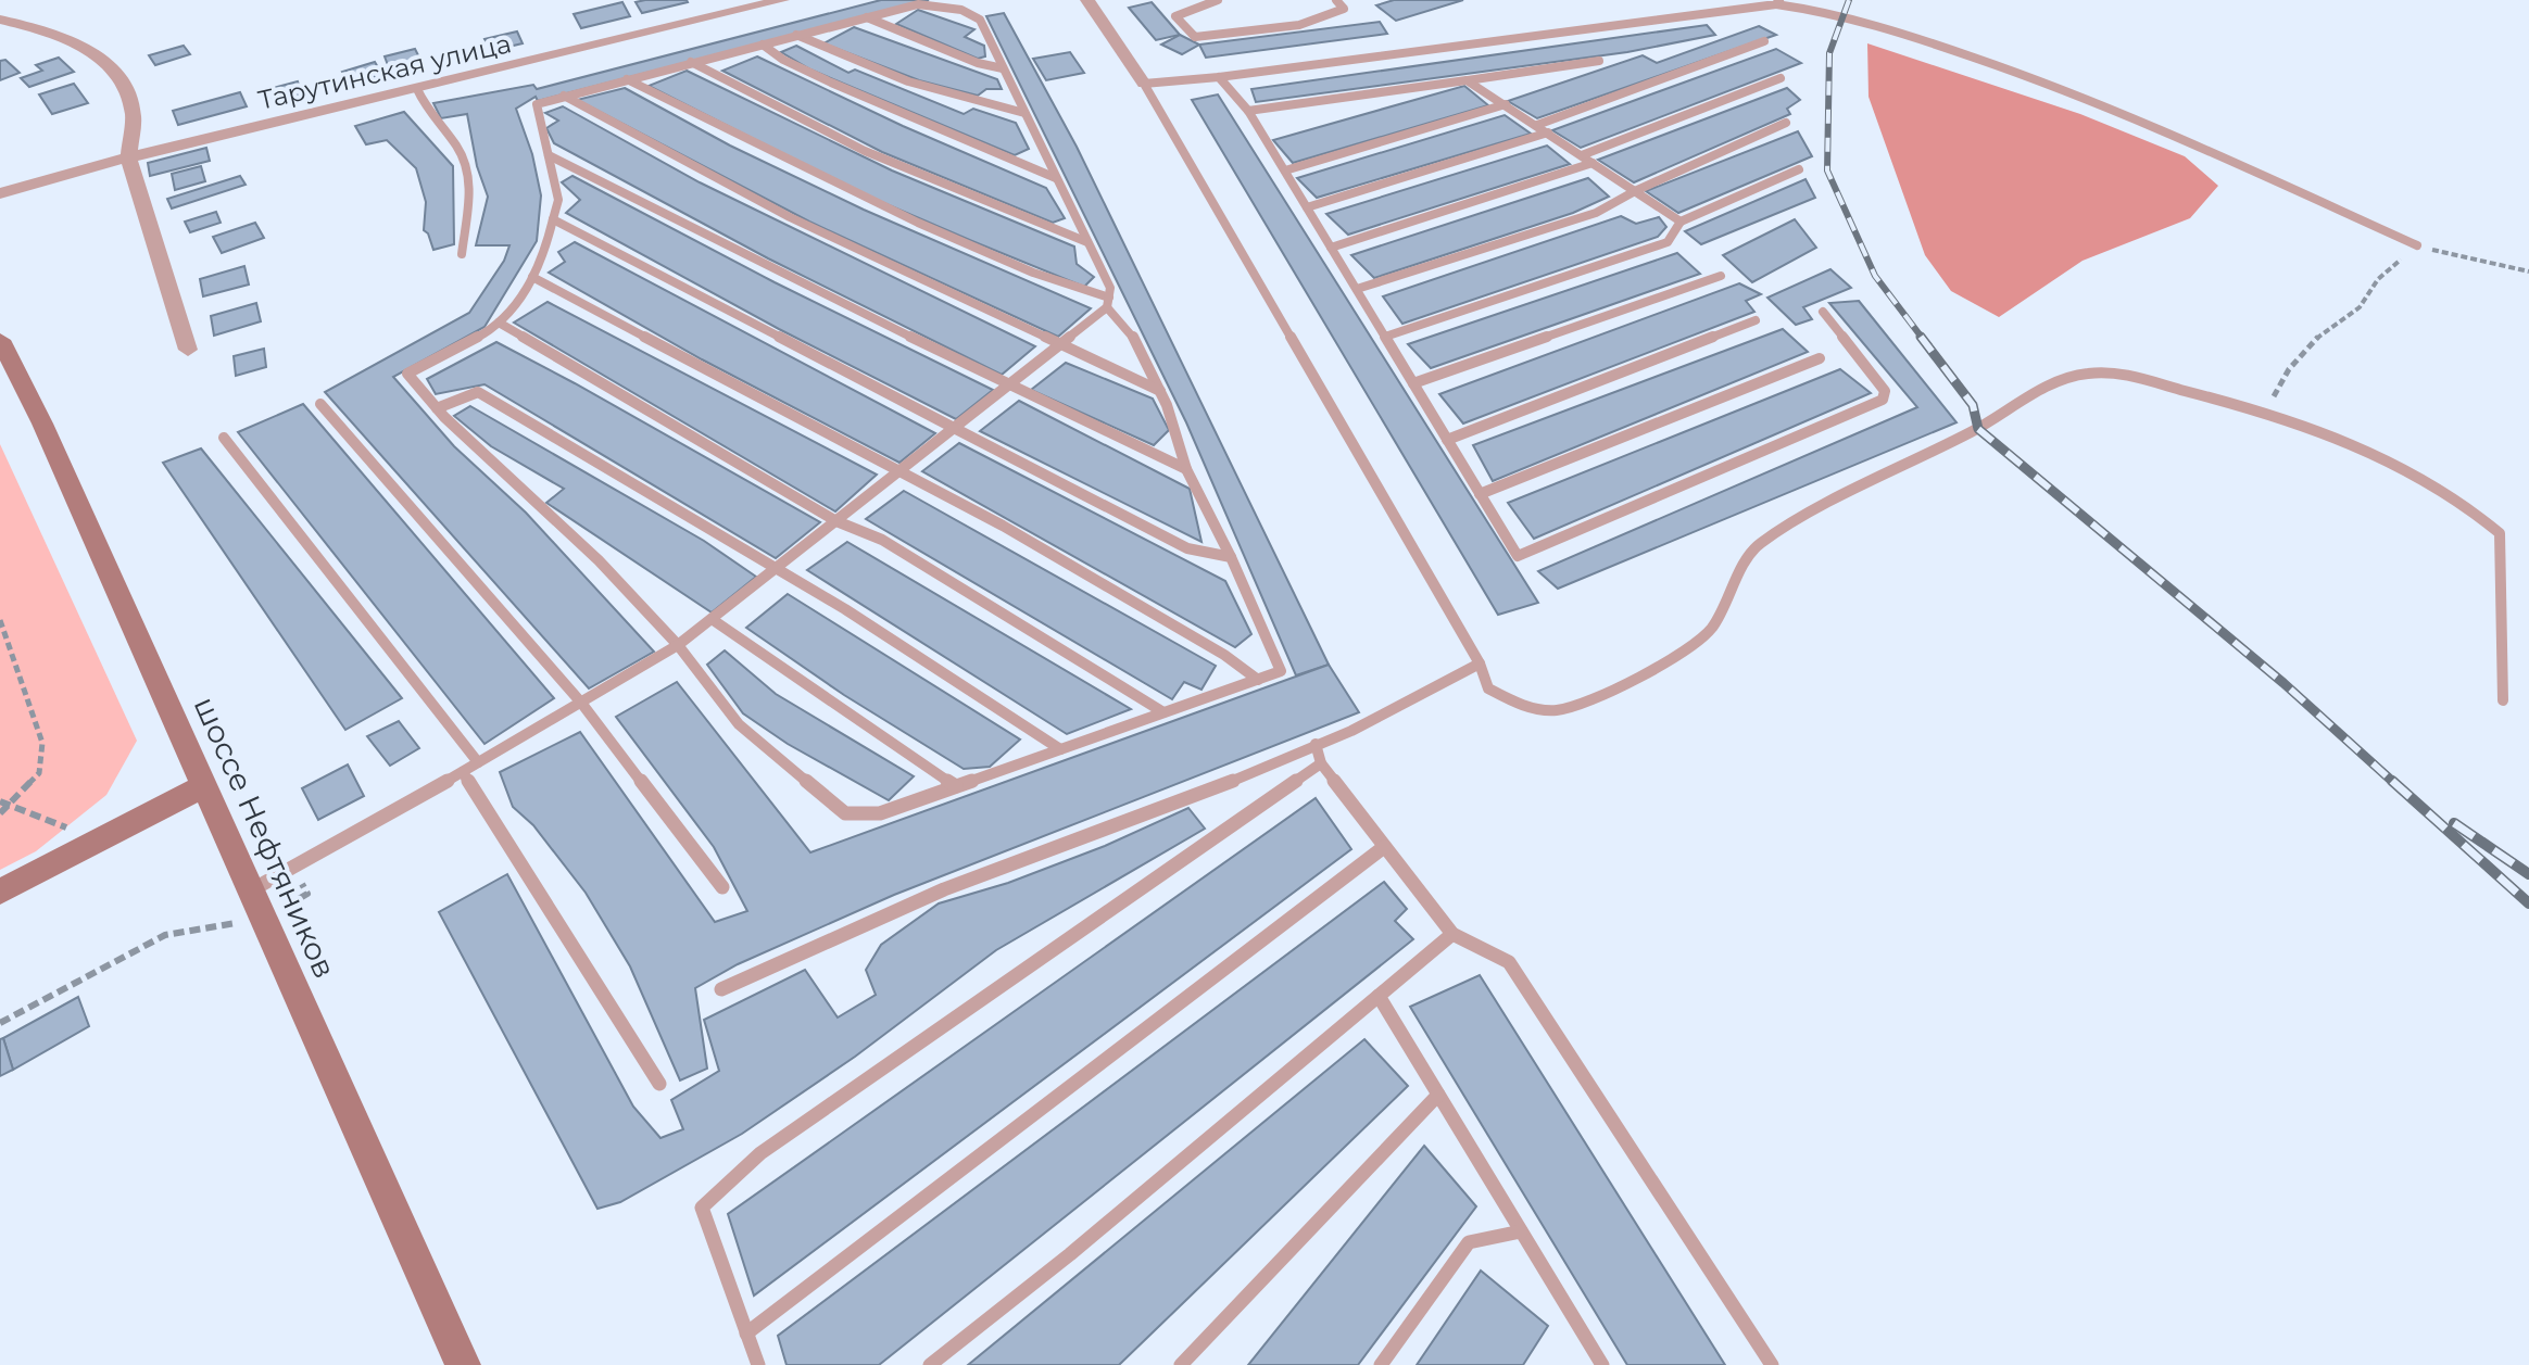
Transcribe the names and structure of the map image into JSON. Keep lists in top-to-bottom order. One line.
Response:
{"streets":{"main road":["шоссе Нефтяников"],"street":["Тарутинская улица"]}}
